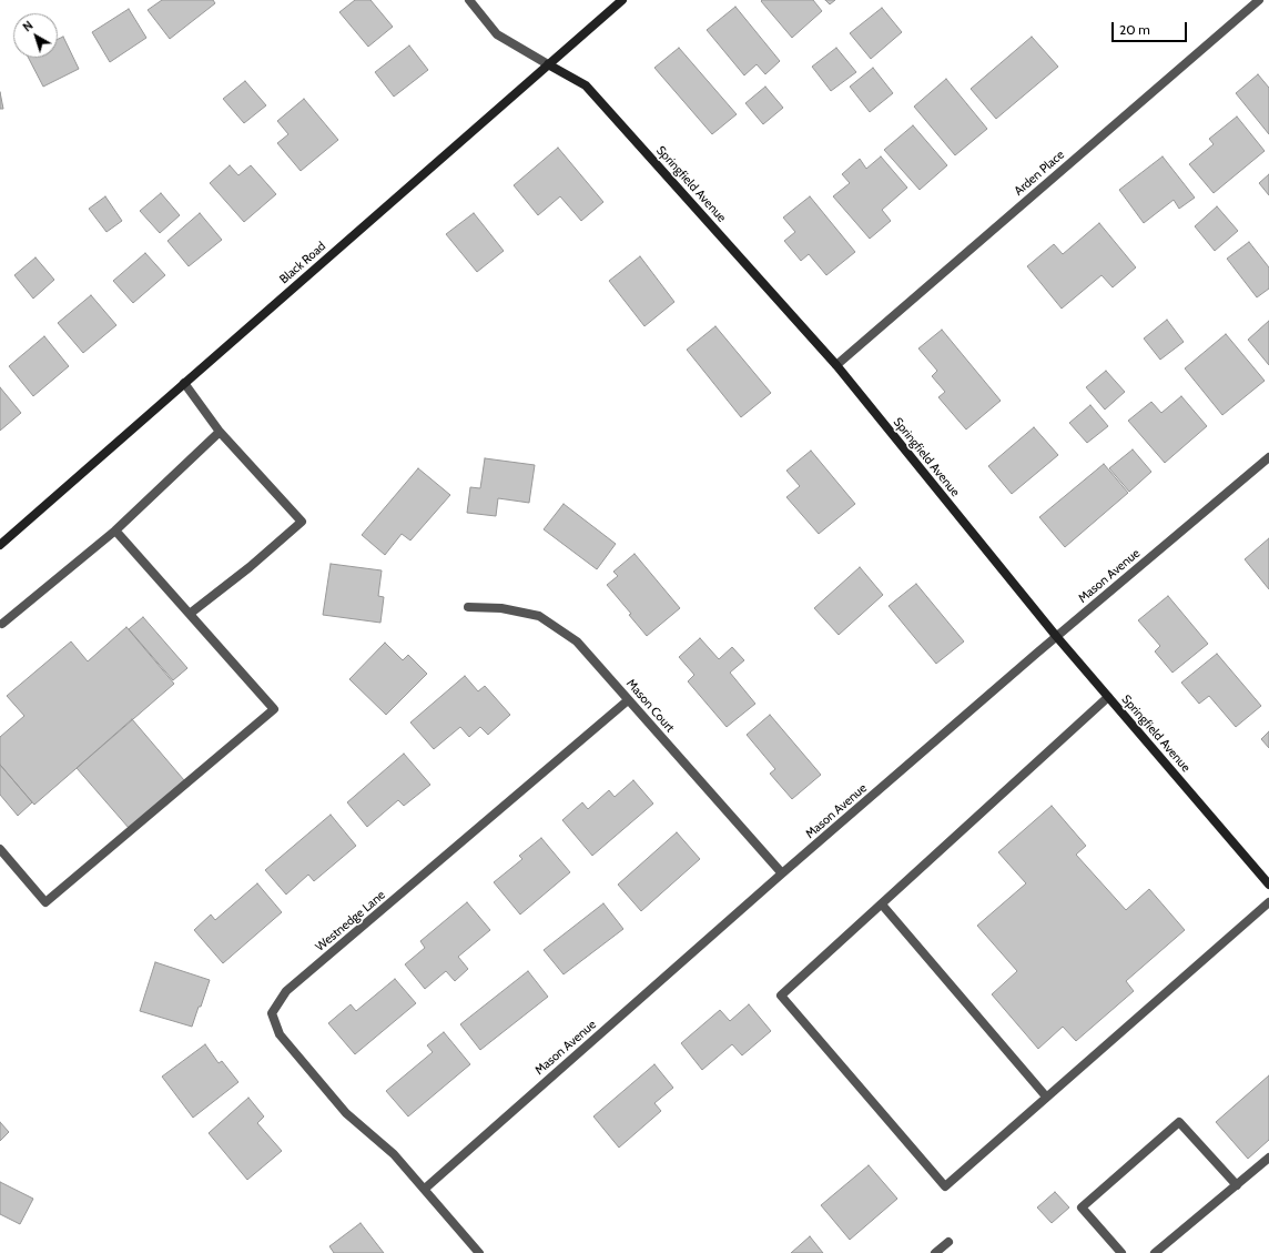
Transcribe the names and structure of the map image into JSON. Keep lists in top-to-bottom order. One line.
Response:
{"streets":{"street":["Arden Place","Springfield Avenue","Black Road","Mason Avenue","Mason Court","Westnedge Lane"]},"crossings":[["Arden Place","Springfield Avenue"],["Springfield Avenue","Black Road"],["Springfield Avenue","Mason Avenue"],["Mason Avenue","Mason Court"],["Mason Avenue","Westnedge Lane"],["Mason Court","Westnedge Lane"]],"scale_bar":"20 m","north":"top left"}
